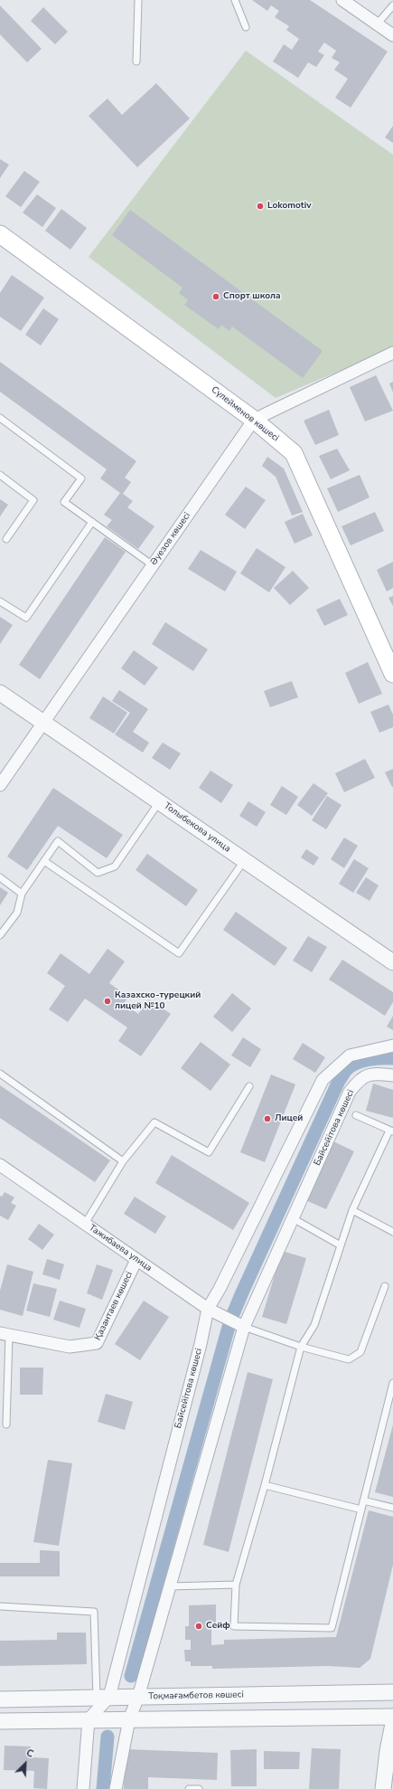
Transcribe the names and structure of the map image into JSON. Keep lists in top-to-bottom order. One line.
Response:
{"streets":{"main road":["Сүлейменов көшесі"],"street":["Әуезов көшесі","Толыбекова улица","Байсейітова көшесі","Тажибаева улица","Қазантаев көшесі","Тоқмағамбетов көшесі"]},"crossings":[["Сүлейменов көшесі","Әуезов көшесі"],["Әуезов көшесі","Толыбекова улица"],["Байсейітова көшесі","Тажибаева улица"],["Байсейітова көшесі","Тоқмағамбетов көшесі"],["Тажибаева улица","Қазантаев көшесі"]],"places":["Lokomotiv","Спорт школа","Казахско-турецкий лицей №10","Лицей","Сейф"],"north":"top right"}
